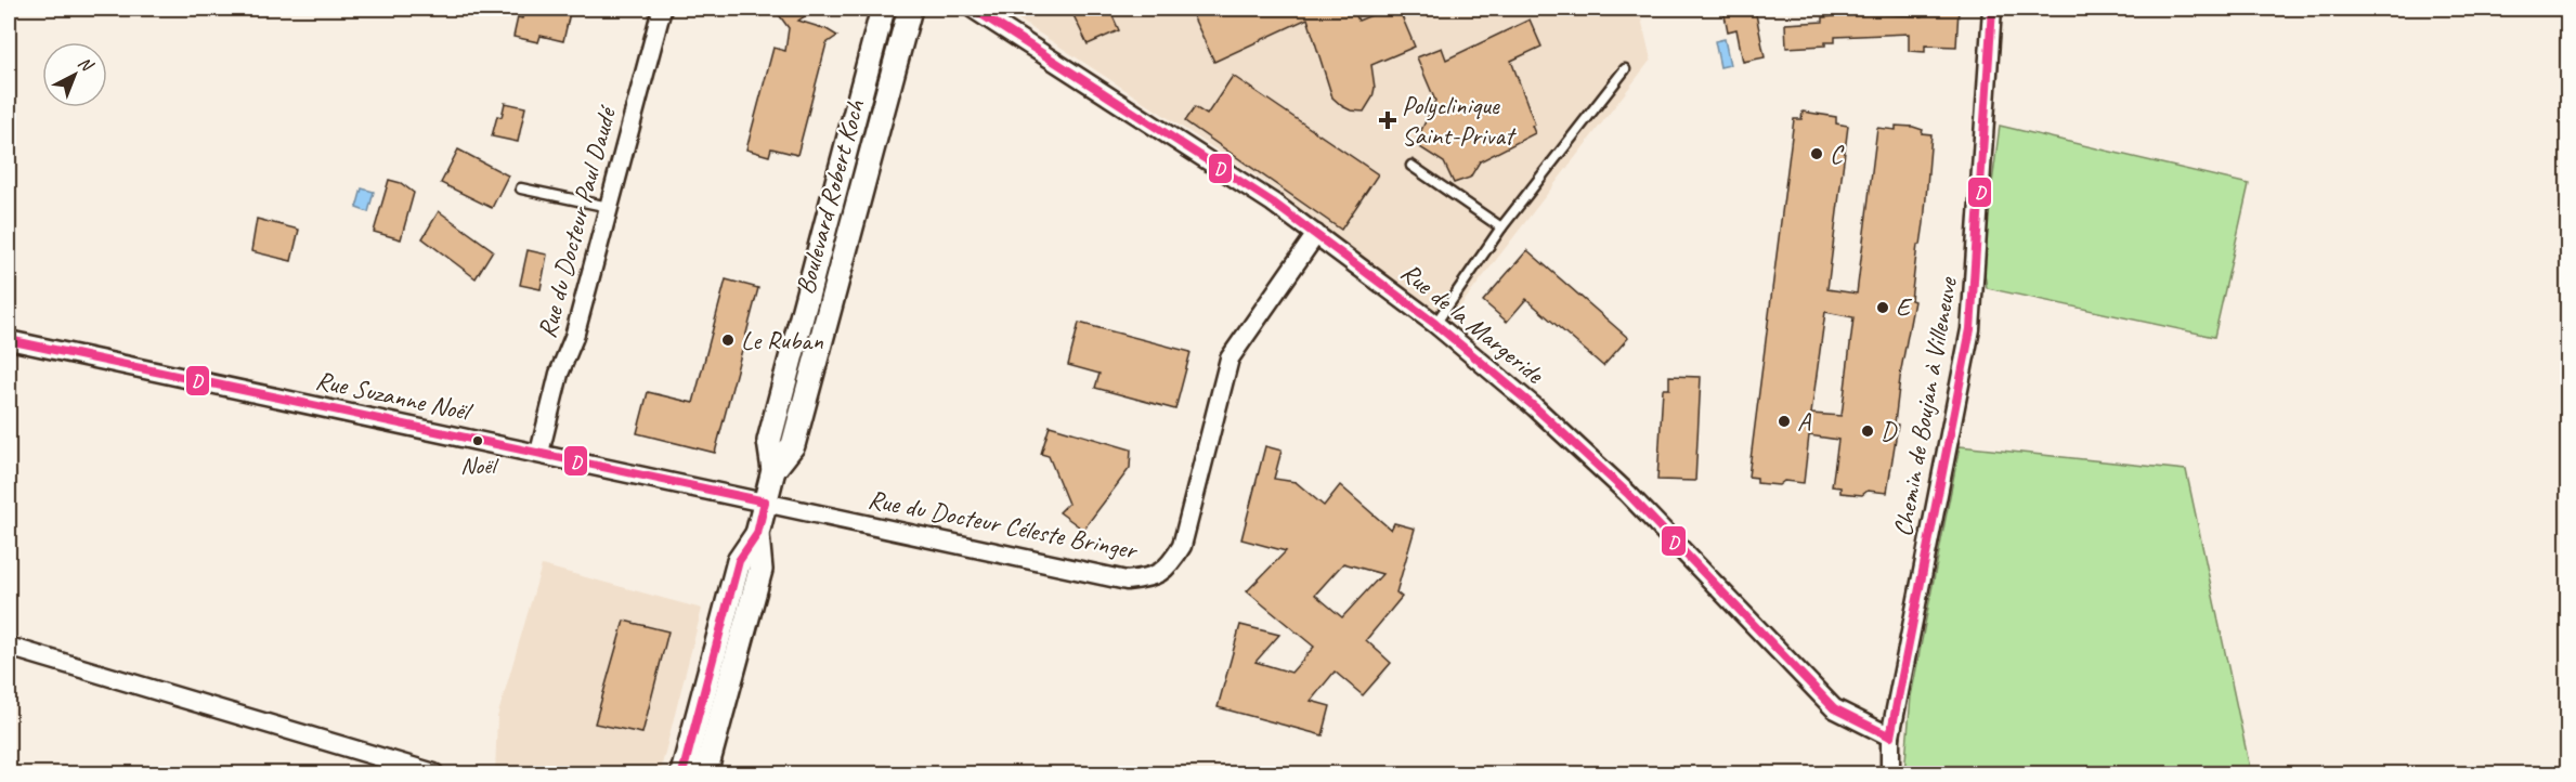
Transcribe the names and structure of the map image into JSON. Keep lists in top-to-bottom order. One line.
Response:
{"streets":{"street":["Boulevard Robert Koch","Rue du Docteur Paul Daudé","Rue de la Margeride","Rue Suzanne Noël","Chemin de Boujan à Villeneuve","Rue du Docteur Céleste Bringer"]},"crossings":[["Boulevard Robert Koch","Rue Suzanne Noël"],["Boulevard Robert Koch","Rue du Docteur Céleste Bringer"],["Rue du Docteur Paul Daudé","Rue Suzanne Noël"],["Rue de la Margeride","Chemin de Boujan à Villeneuve"],["Rue de la Margeride","Rue du Docteur Céleste Bringer"],["Rue Suzanne Noël","Rue du Docteur Céleste Bringer"]],"places":{"health":["Polyclinique Saint-Privat"],"other":["C","E","Le Ruban","A","D","Noël"]},"lines":["transit line D"],"north":"top right"}
